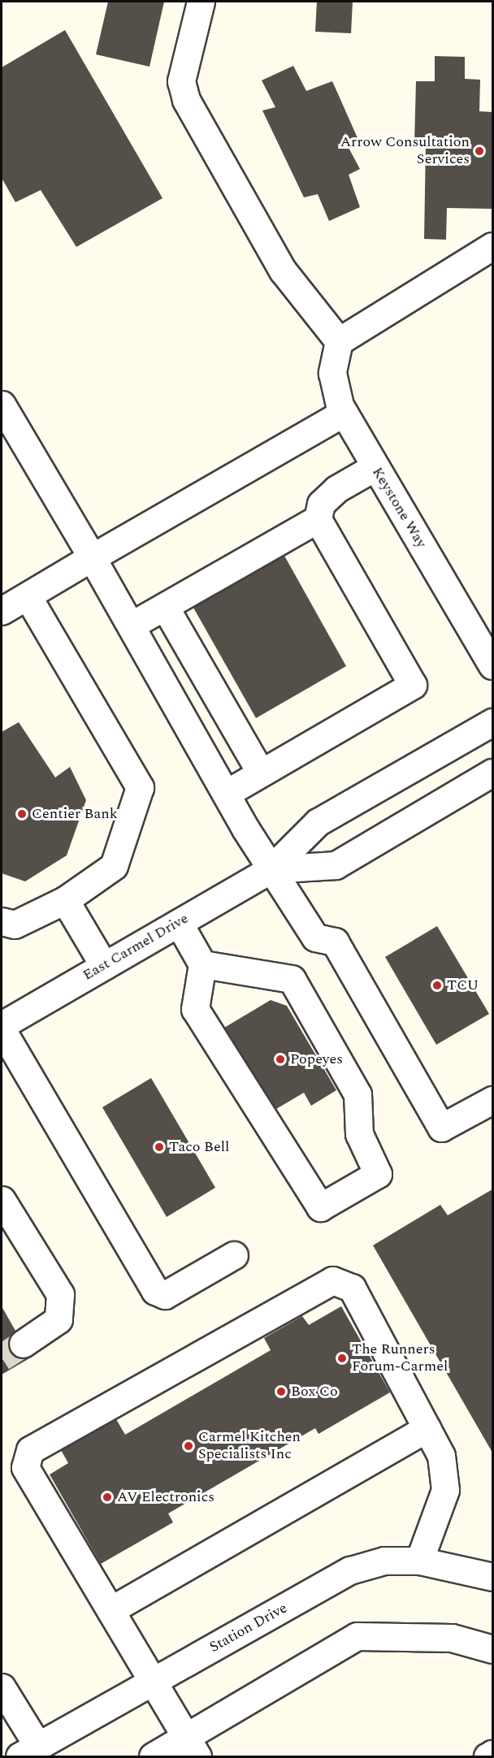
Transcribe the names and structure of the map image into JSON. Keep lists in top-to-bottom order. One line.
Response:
{"streets":{"street":["Keystone Way","East Carmel Drive","Station Drive"]},"places":["Arrow Consultation Services","Centier Bank","TCU","Popeyes","Taco Bell","The Runners Forum-Carmel","Box Co","Carmel Kitchen Specialists Inc","AV Electronics"]}
